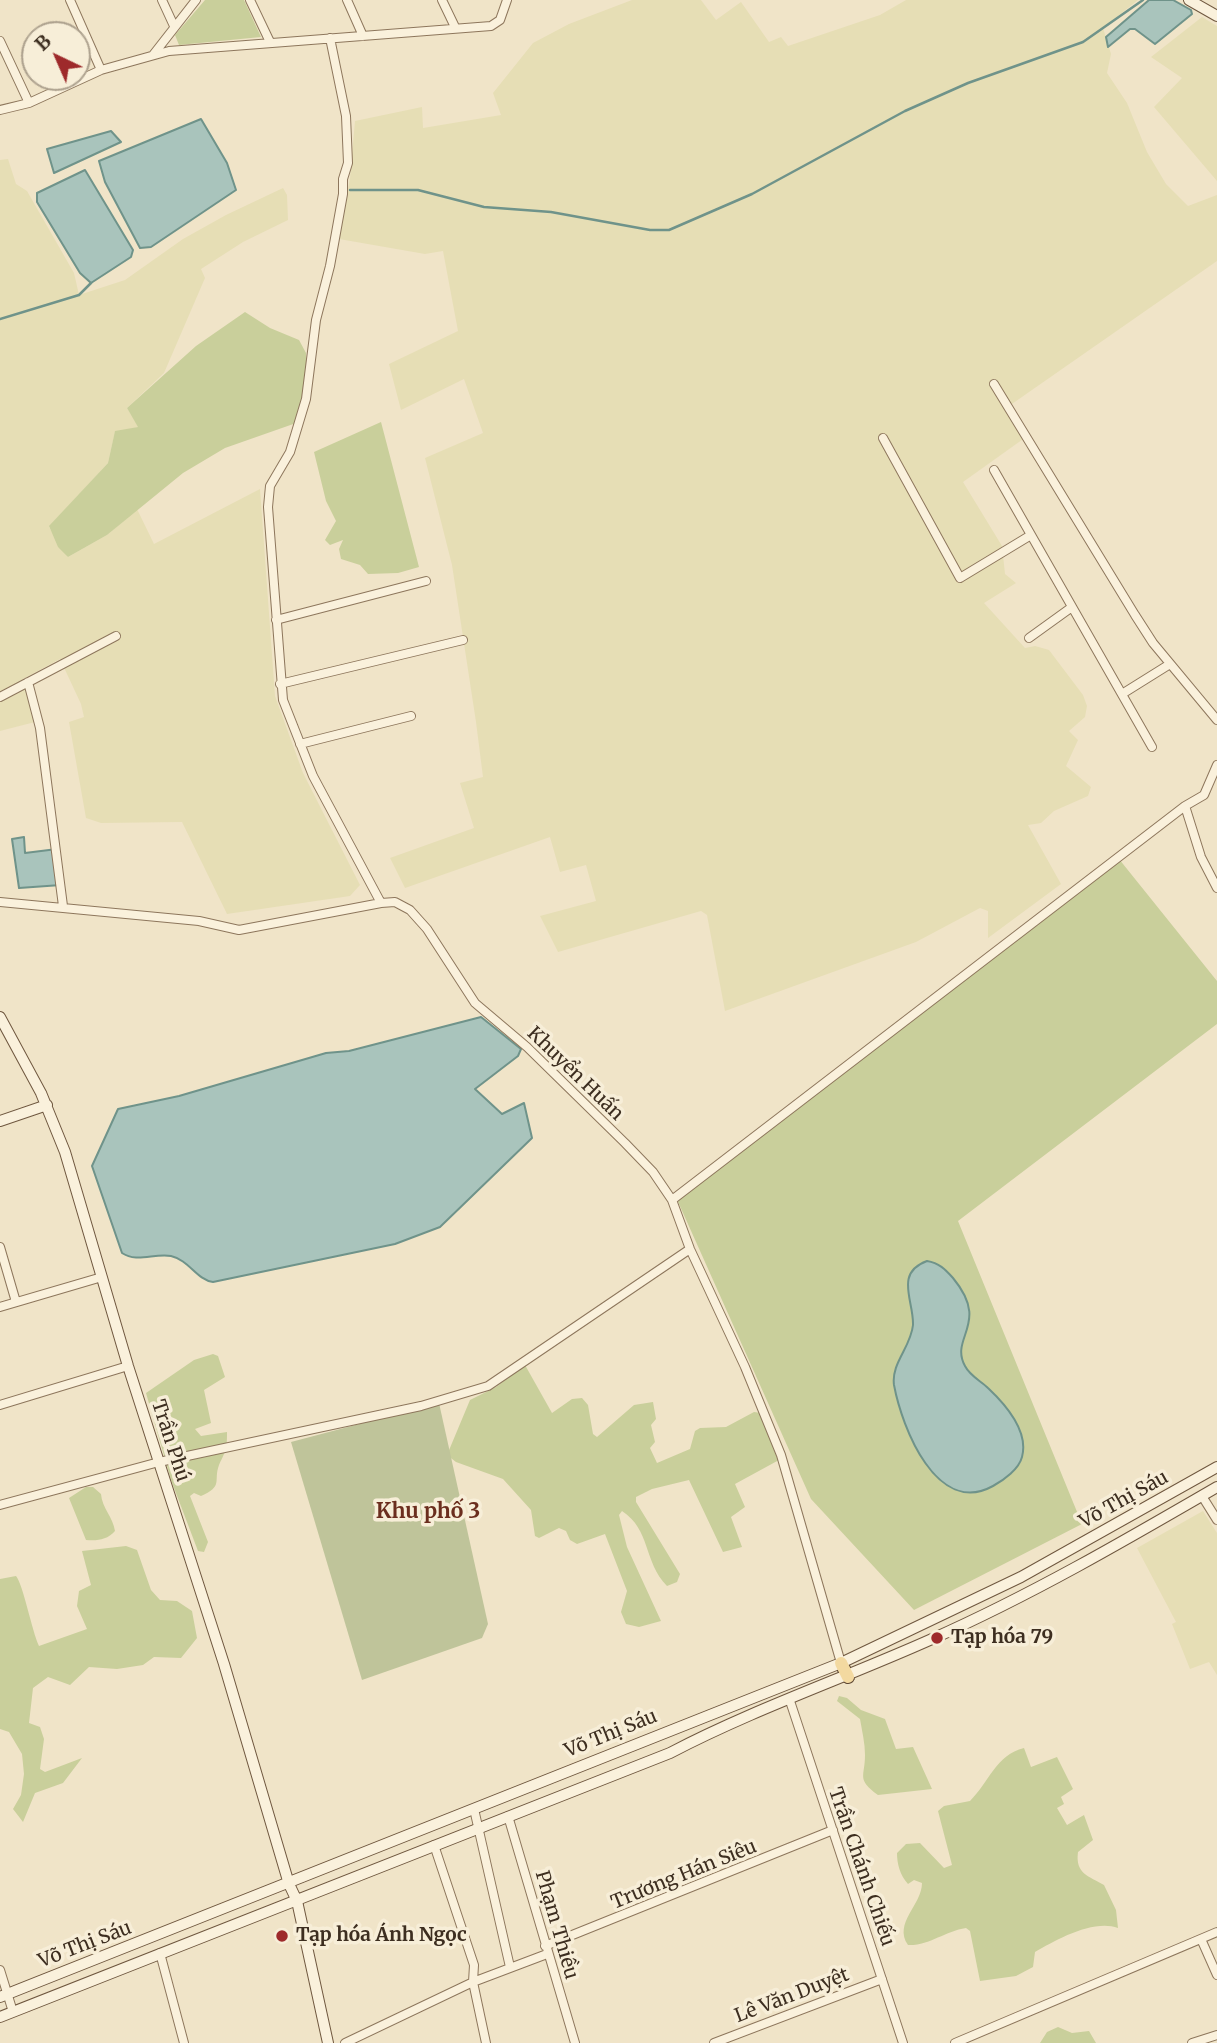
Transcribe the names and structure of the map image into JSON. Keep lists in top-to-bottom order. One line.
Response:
{"streets":{"main road":["Trần Phú","Võ Thị Sáu"],"street":["Khuyển Huấn","Trần Chánh Chiếu","Trương Hán Siêu","Phạm Thiều","Lê Văn Duyệt"]},"crossings":[["Khuyển Huấn","Võ Thị Sáu"],["Trần Phú","Võ Thị Sáu"],["Võ Thị Sáu","Trần Chánh Chiếu"],["Võ Thị Sáu","Phạm Thiều"],["Trần Chánh Chiếu","Trương Hán Siêu"],["Trần Chánh Chiếu","Lê Văn Duyệt"],["Trương Hán Siêu","Phạm Thiều"]],"districts":["Khu phố 3"],"places":["Tạp hóa 79","Tạp hóa Ánh Ngọc"],"north":"top left"}
